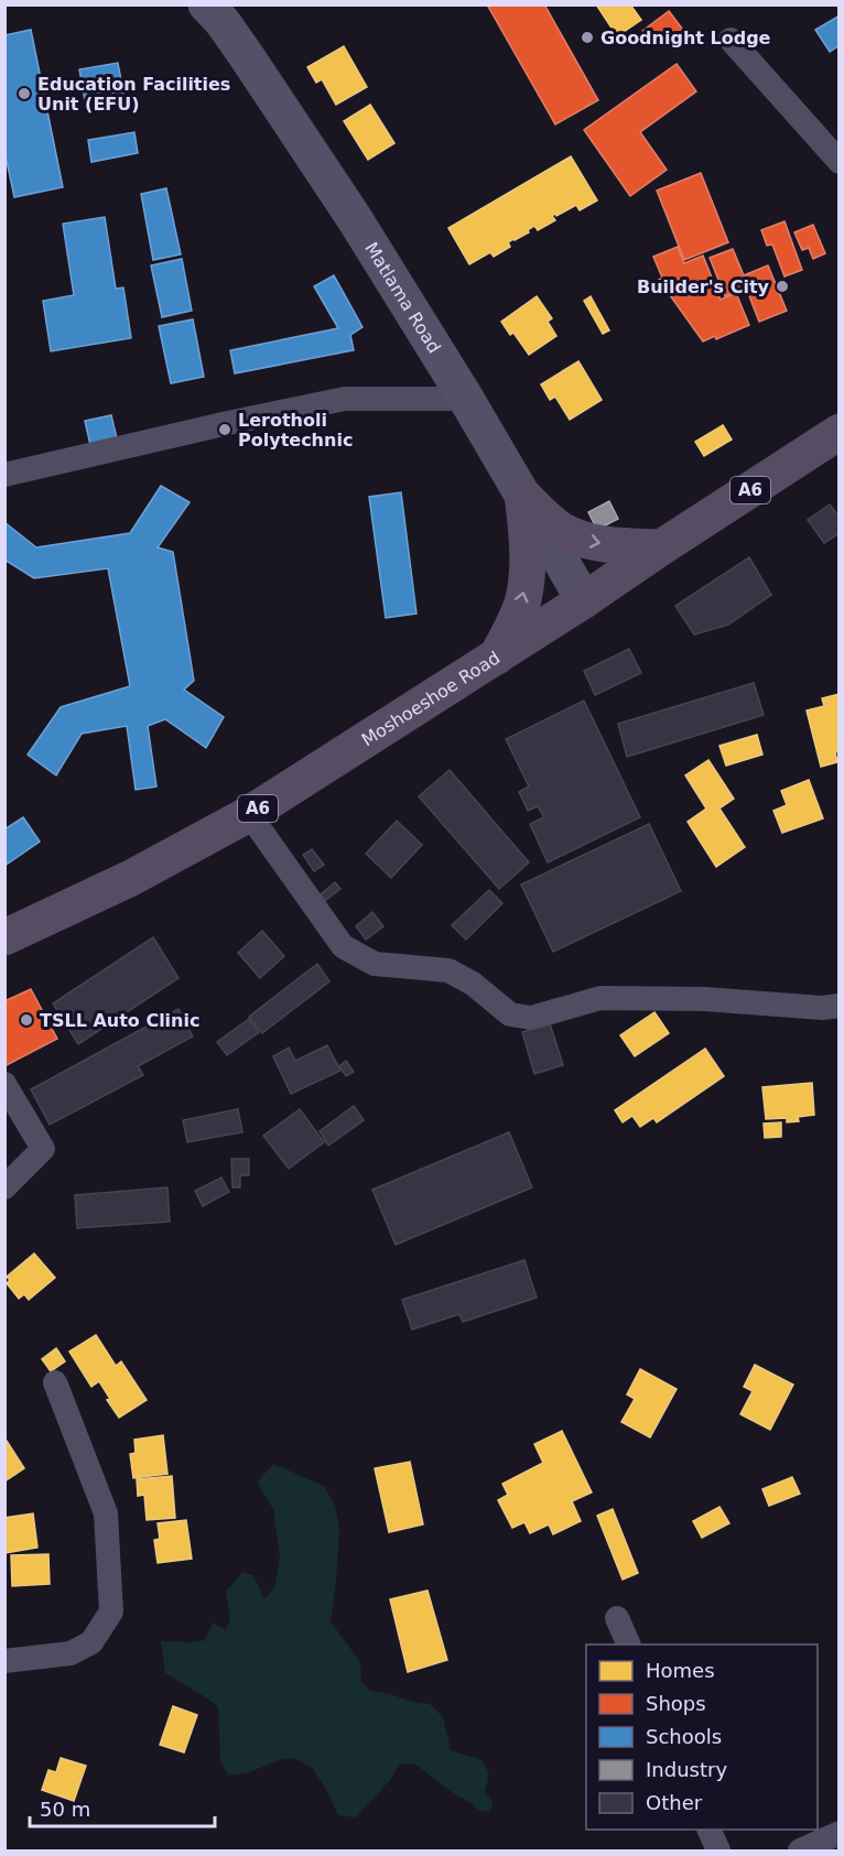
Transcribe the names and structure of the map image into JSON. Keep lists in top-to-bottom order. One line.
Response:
{"streets":{"main road":["A6","Moshoeshoe Road"],"street":["Matlama Road"]},"crossings":[["Matlama Road","Moshoeshoe Road"]],"places":["Goodnight Lodge","Education Facilities Unit (EFU)","Builder's City","Lerotholi Polytechnic","TSLL Auto Clinic"],"legend":["Homes","Shops","Schools","Industry","Other"],"scale_bar":"50 m"}
